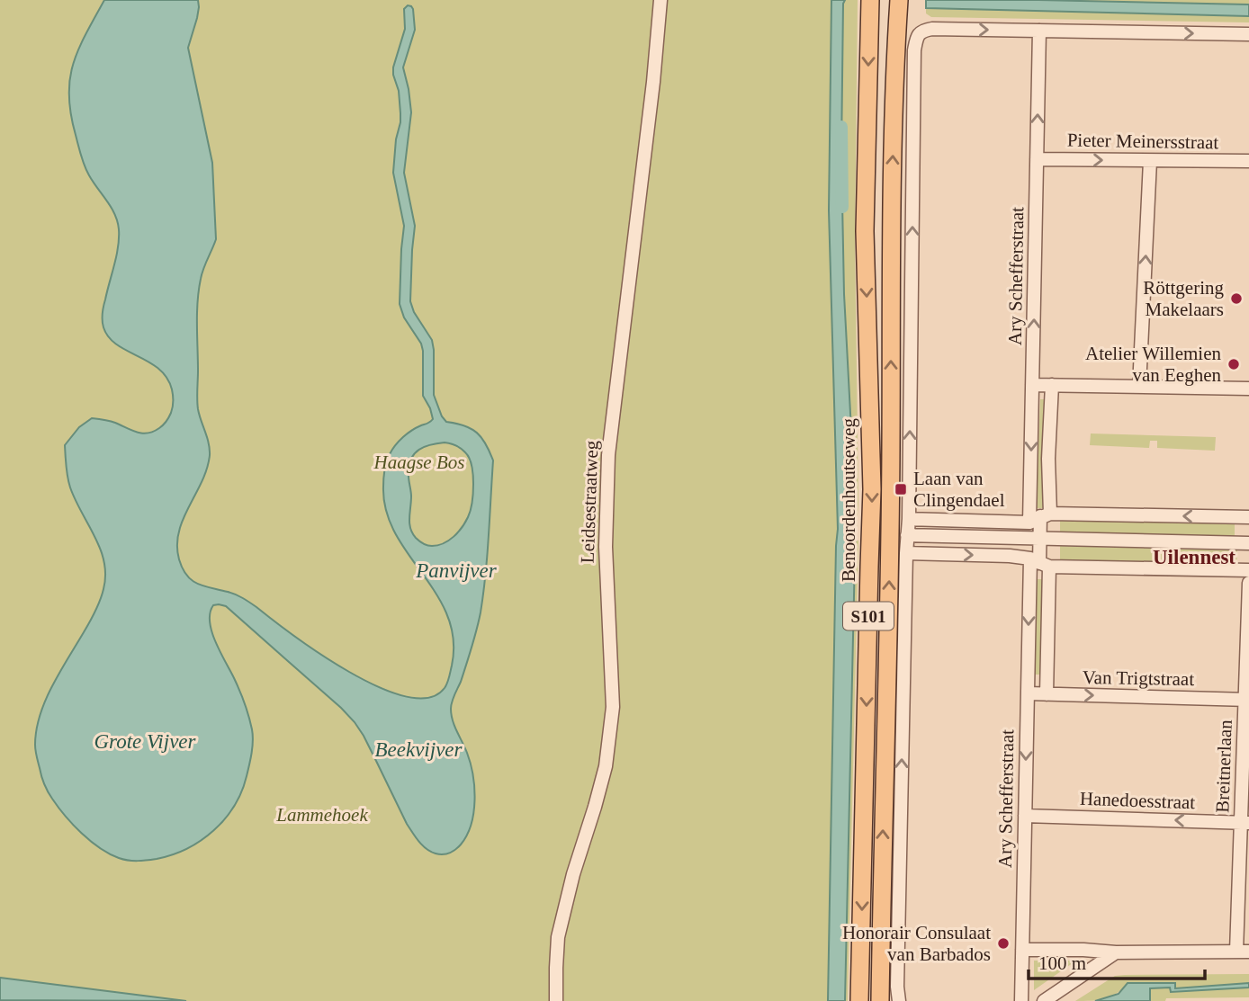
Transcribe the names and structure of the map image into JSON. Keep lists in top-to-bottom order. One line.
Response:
{"streets":{"main road":["Benoordenhoutseweg","S101"],"street":["Pieter Meinersstraat","Ary Schefferstraat","Leidsestraatweg","Van Trigtstraat","Breitnerlaan","Hanedoesstraat"]},"crossings":[["Pieter Meinersstraat","Ary Schefferstraat"],["Ary Schefferstraat","Van Trigtstraat"],["Ary Schefferstraat","Hanedoesstraat"],["Van Trigtstraat","Breitnerlaan"],["Breitnerlaan","Hanedoesstraat"]],"one_way":["Pieter Meinersstraat","Van Trigtstraat","Hanedoesstraat"],"districts":["Uilennest"],"water":["Panvijver","Grote Vijver","Beekvijver"],"parks":["Haagse Bos","Lammehoek"],"places":{"other":["Röttgering Makelaars","Atelier Willemien van Eeghen","Honorair Consulaat van Barbados"],"transit":["Laan van Clingendael"]},"scale_bar":"100 m"}
